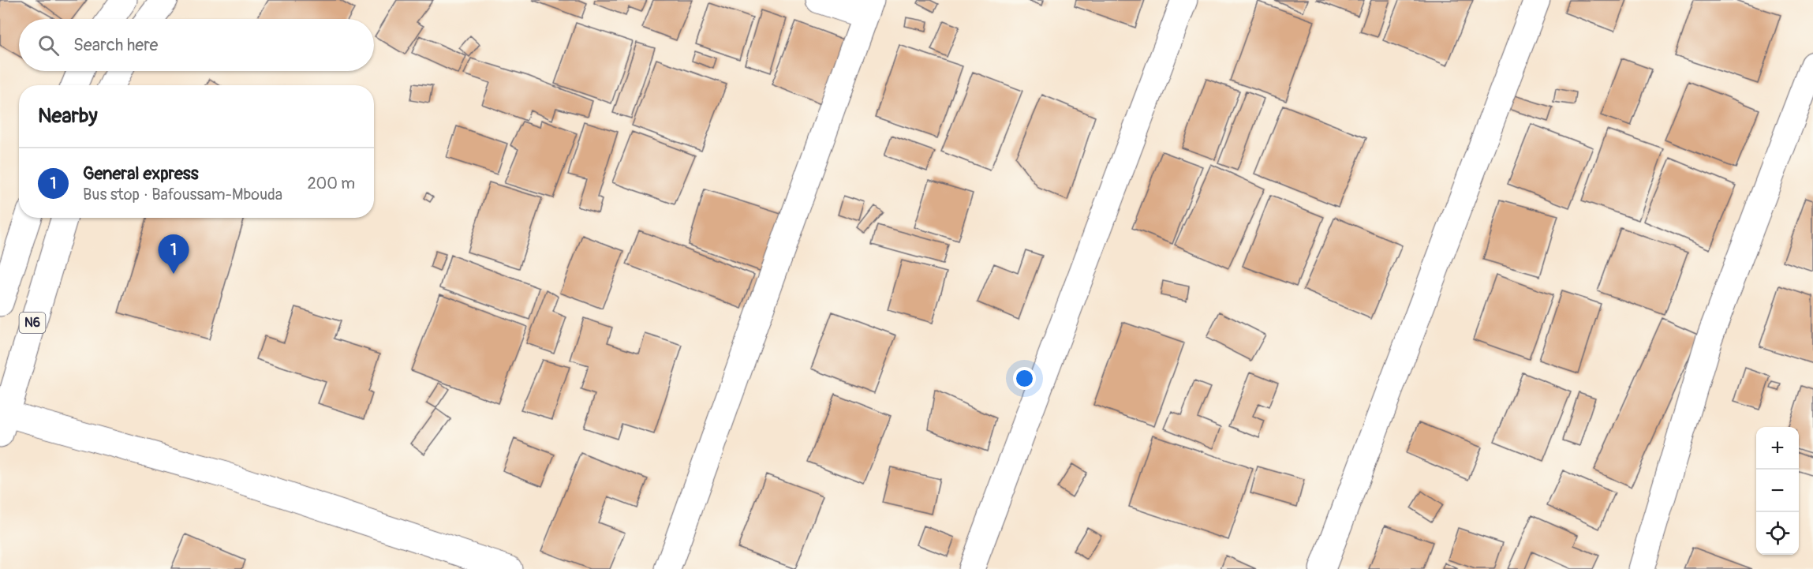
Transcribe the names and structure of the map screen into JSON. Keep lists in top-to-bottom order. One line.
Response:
{"streets":{"main road":["N6"]},"page":{"search":"Search here","heading":"Nearby","list":[{"mark":"1","name":"General express","note":"Bus stop · Bafoussam-Mbouda","value":"200 m"}],"pins":"1","map_buttons":["+","−"]}}
